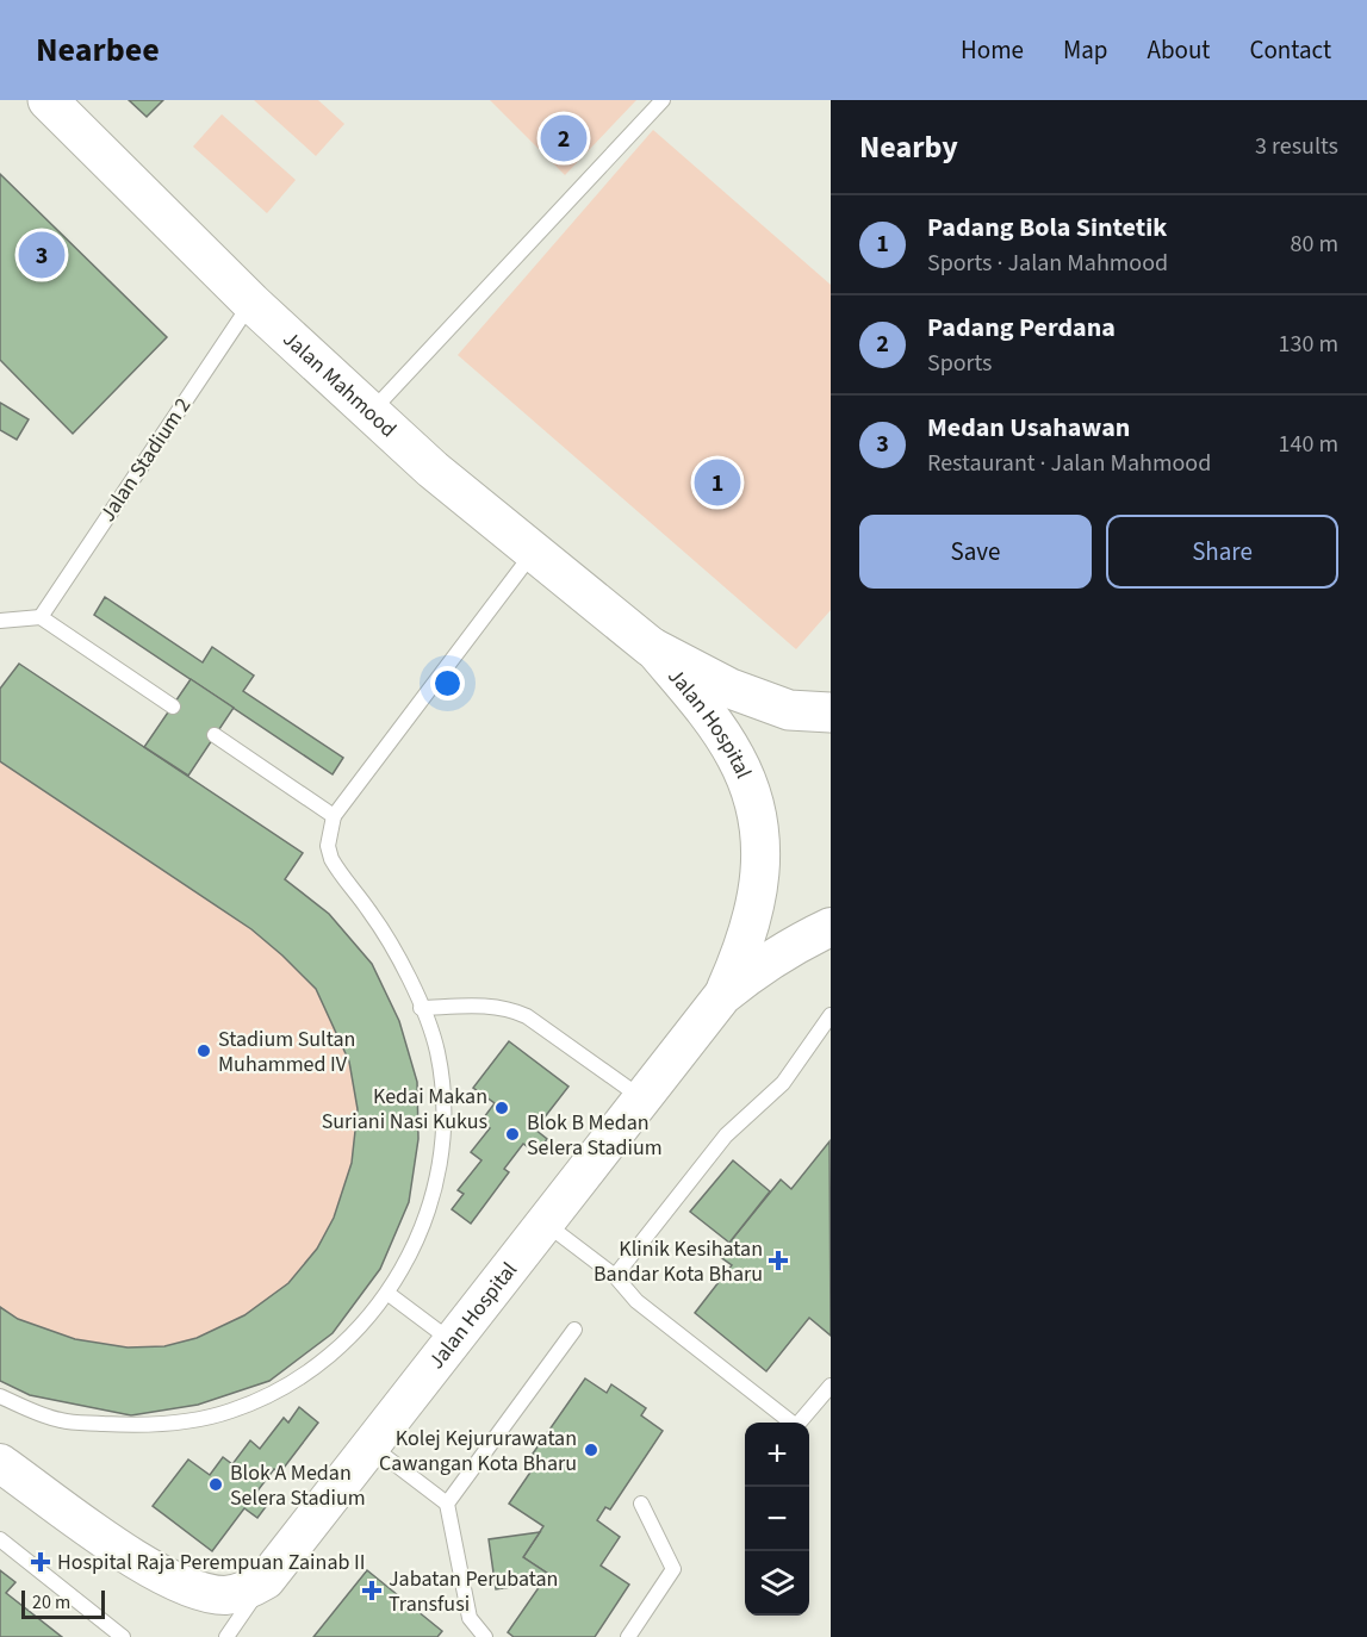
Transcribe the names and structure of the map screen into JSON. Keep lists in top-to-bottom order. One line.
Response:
{"streets":{"main road":["Jalan Mahmood","Jalan Hospital"],"lane":["Jalan Stadium 2"]},"crossings":[["Jalan Mahmood","Jalan Stadium 2"],["Jalan Mahmood","Jalan Hospital"]],"places":{"other":["Stadium Sultan Muhammed IV","Kedai Makan Suriani Nasi Kukus","Blok B Medan Selera Stadium","Kolej Kejururawatan Cawangan Kota Bharu","Blok A Medan Selera Stadium"],"health":["Klinik Kesihatan Bandar Kota Bharu","Hospital Raja Perempuan Zainab II","Jabatan Perubatan Transfusi"]},"scale_bar":"20 m","page":{"header":"Nearbee","nav":["Home","Map","About","Contact"],"heading":["Nearby","3 results"],"pins":["2","3","1"],"list":[{"mark":"1","name":"Padang Bola Sintetik","note":"Sports · Jalan Mahmood","value":"80 m"},{"mark":"2","name":"Padang Perdana","note":"Sports","value":"130 m"},{"mark":"3","name":"Medan Usahawan","note":"Restaurant · Jalan Mahmood","value":"140 m"}],"buttons":["Save","Share"],"map_buttons":["+","−"],"scale":"20 m"}}
